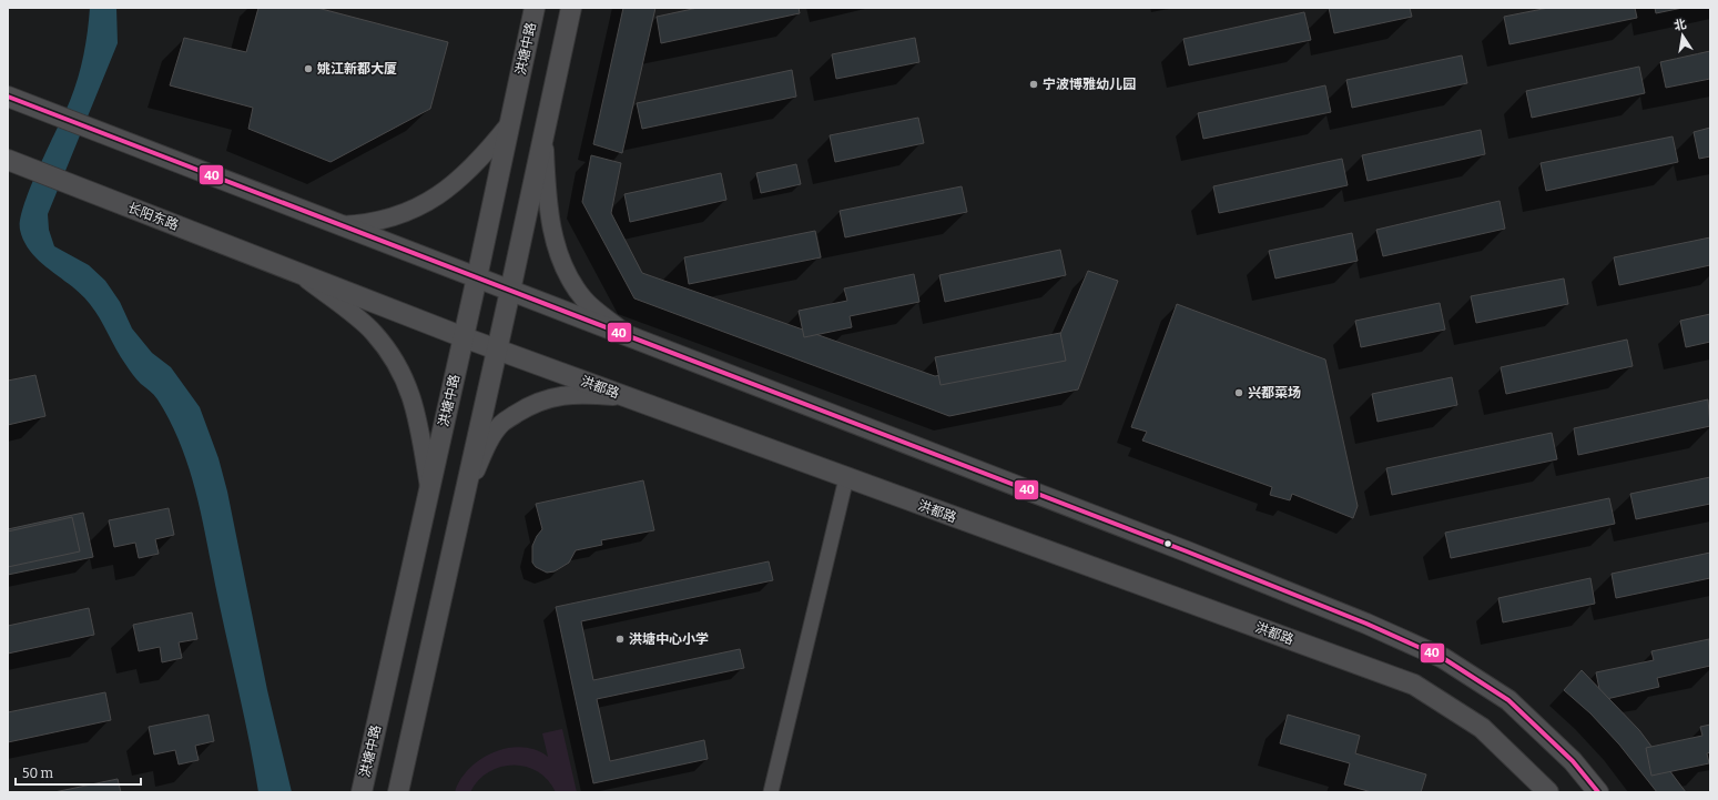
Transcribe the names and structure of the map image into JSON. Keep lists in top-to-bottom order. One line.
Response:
{"streets":{"main road":["洪塘中路","长阳东路","洪都路"]},"crossings":[["洪塘中路","洪都路"],["长阳东路","洪都路"]],"places":["姚江新都大厦","宁波博雅幼儿园","兴都菜场","洪塘中心小学"],"lines":["transit line 40"],"scale_bar":"50 m","north":"top"}
